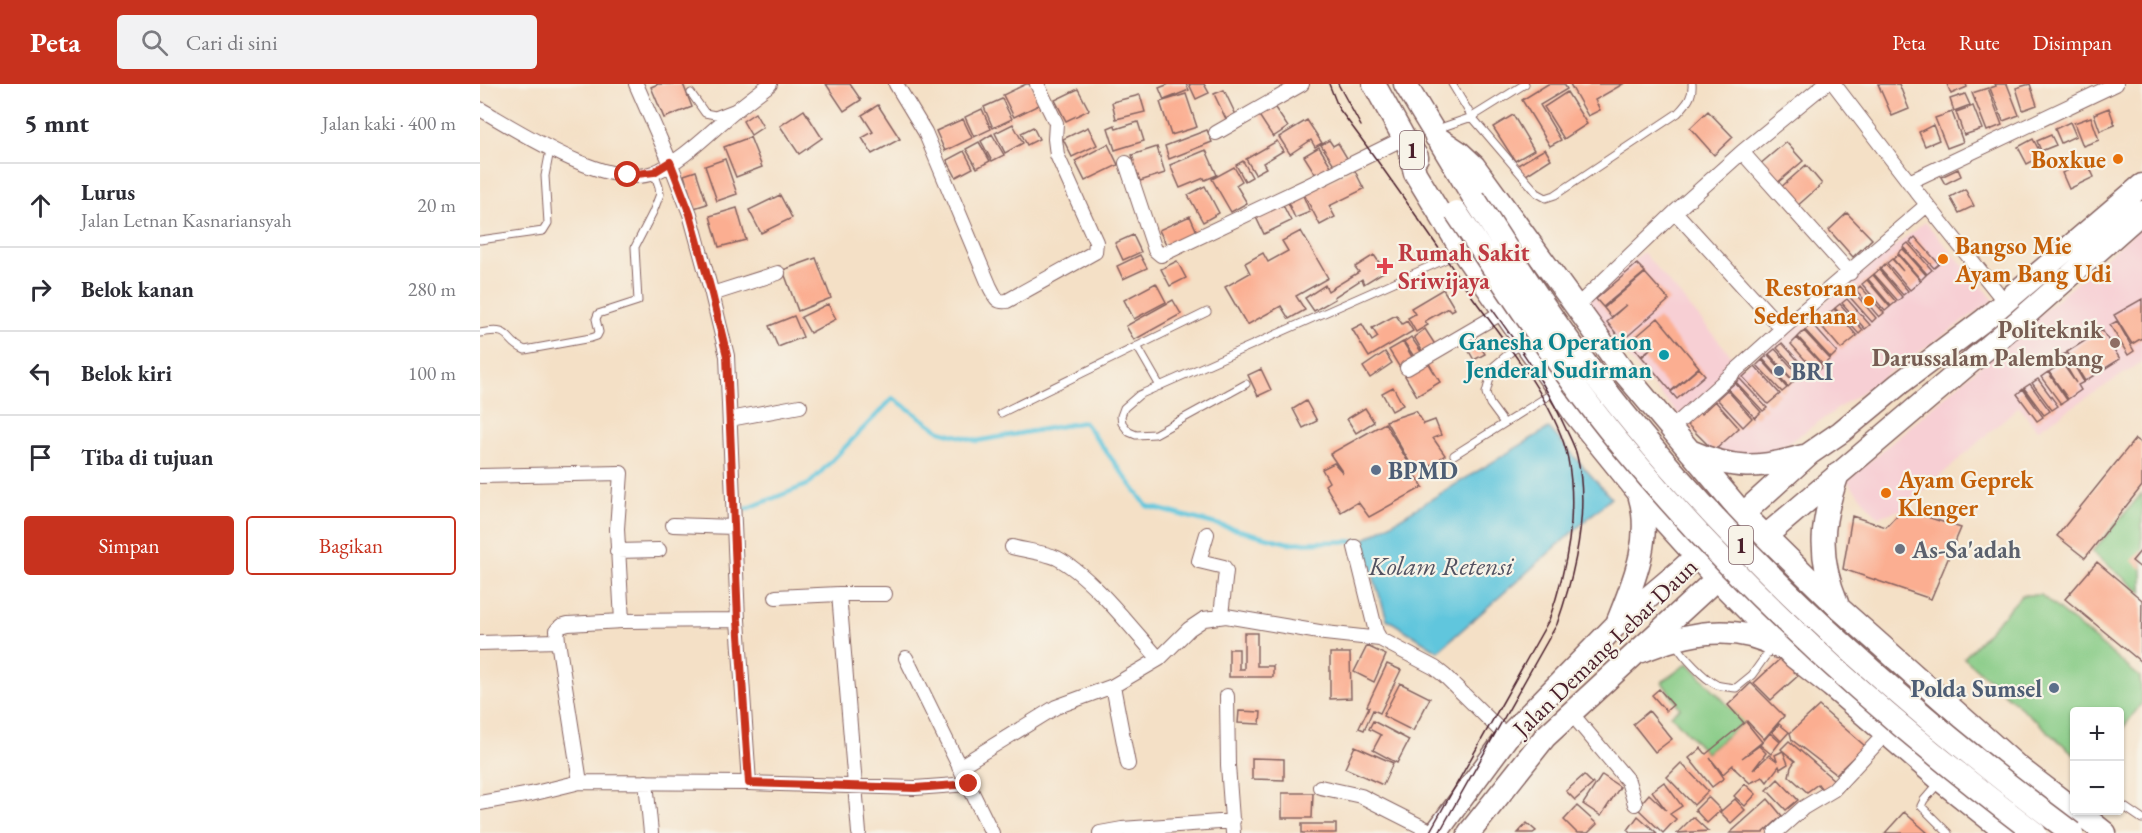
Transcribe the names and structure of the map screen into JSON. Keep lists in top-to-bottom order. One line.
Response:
{"streets":{"highway":["1","Jalan Demang Lebar Daun"]},"water":["Kolam Retensi"],"places":{"other":["Boxkue","Bangso Mie Ayam Bang Udi","Restoran Sederhana","Politeknik Darussalam Palembang","Ganesha Operation Jenderal Sudirman","BRI","BPMD","Ayam Geprek Klenger","As-Sa'adah","Polda Sumsel"],"health":["Rumah Sakit Sriwijaya"]},"page":{"header":"Peta","search":"Cari di sini","nav":["Peta","Rute","Disimpan"],"heading":["5 mnt","Jalan kaki · 400 m"],"list":[["Lurus","Jalan Letnan Kasnariansyah","20 m"],["Belok kanan","280 m"],["Belok kiri","100 m"],"Tiba di tujuan"],"buttons":["Simpan","Bagikan"],"map_buttons":["+","−"]}}
